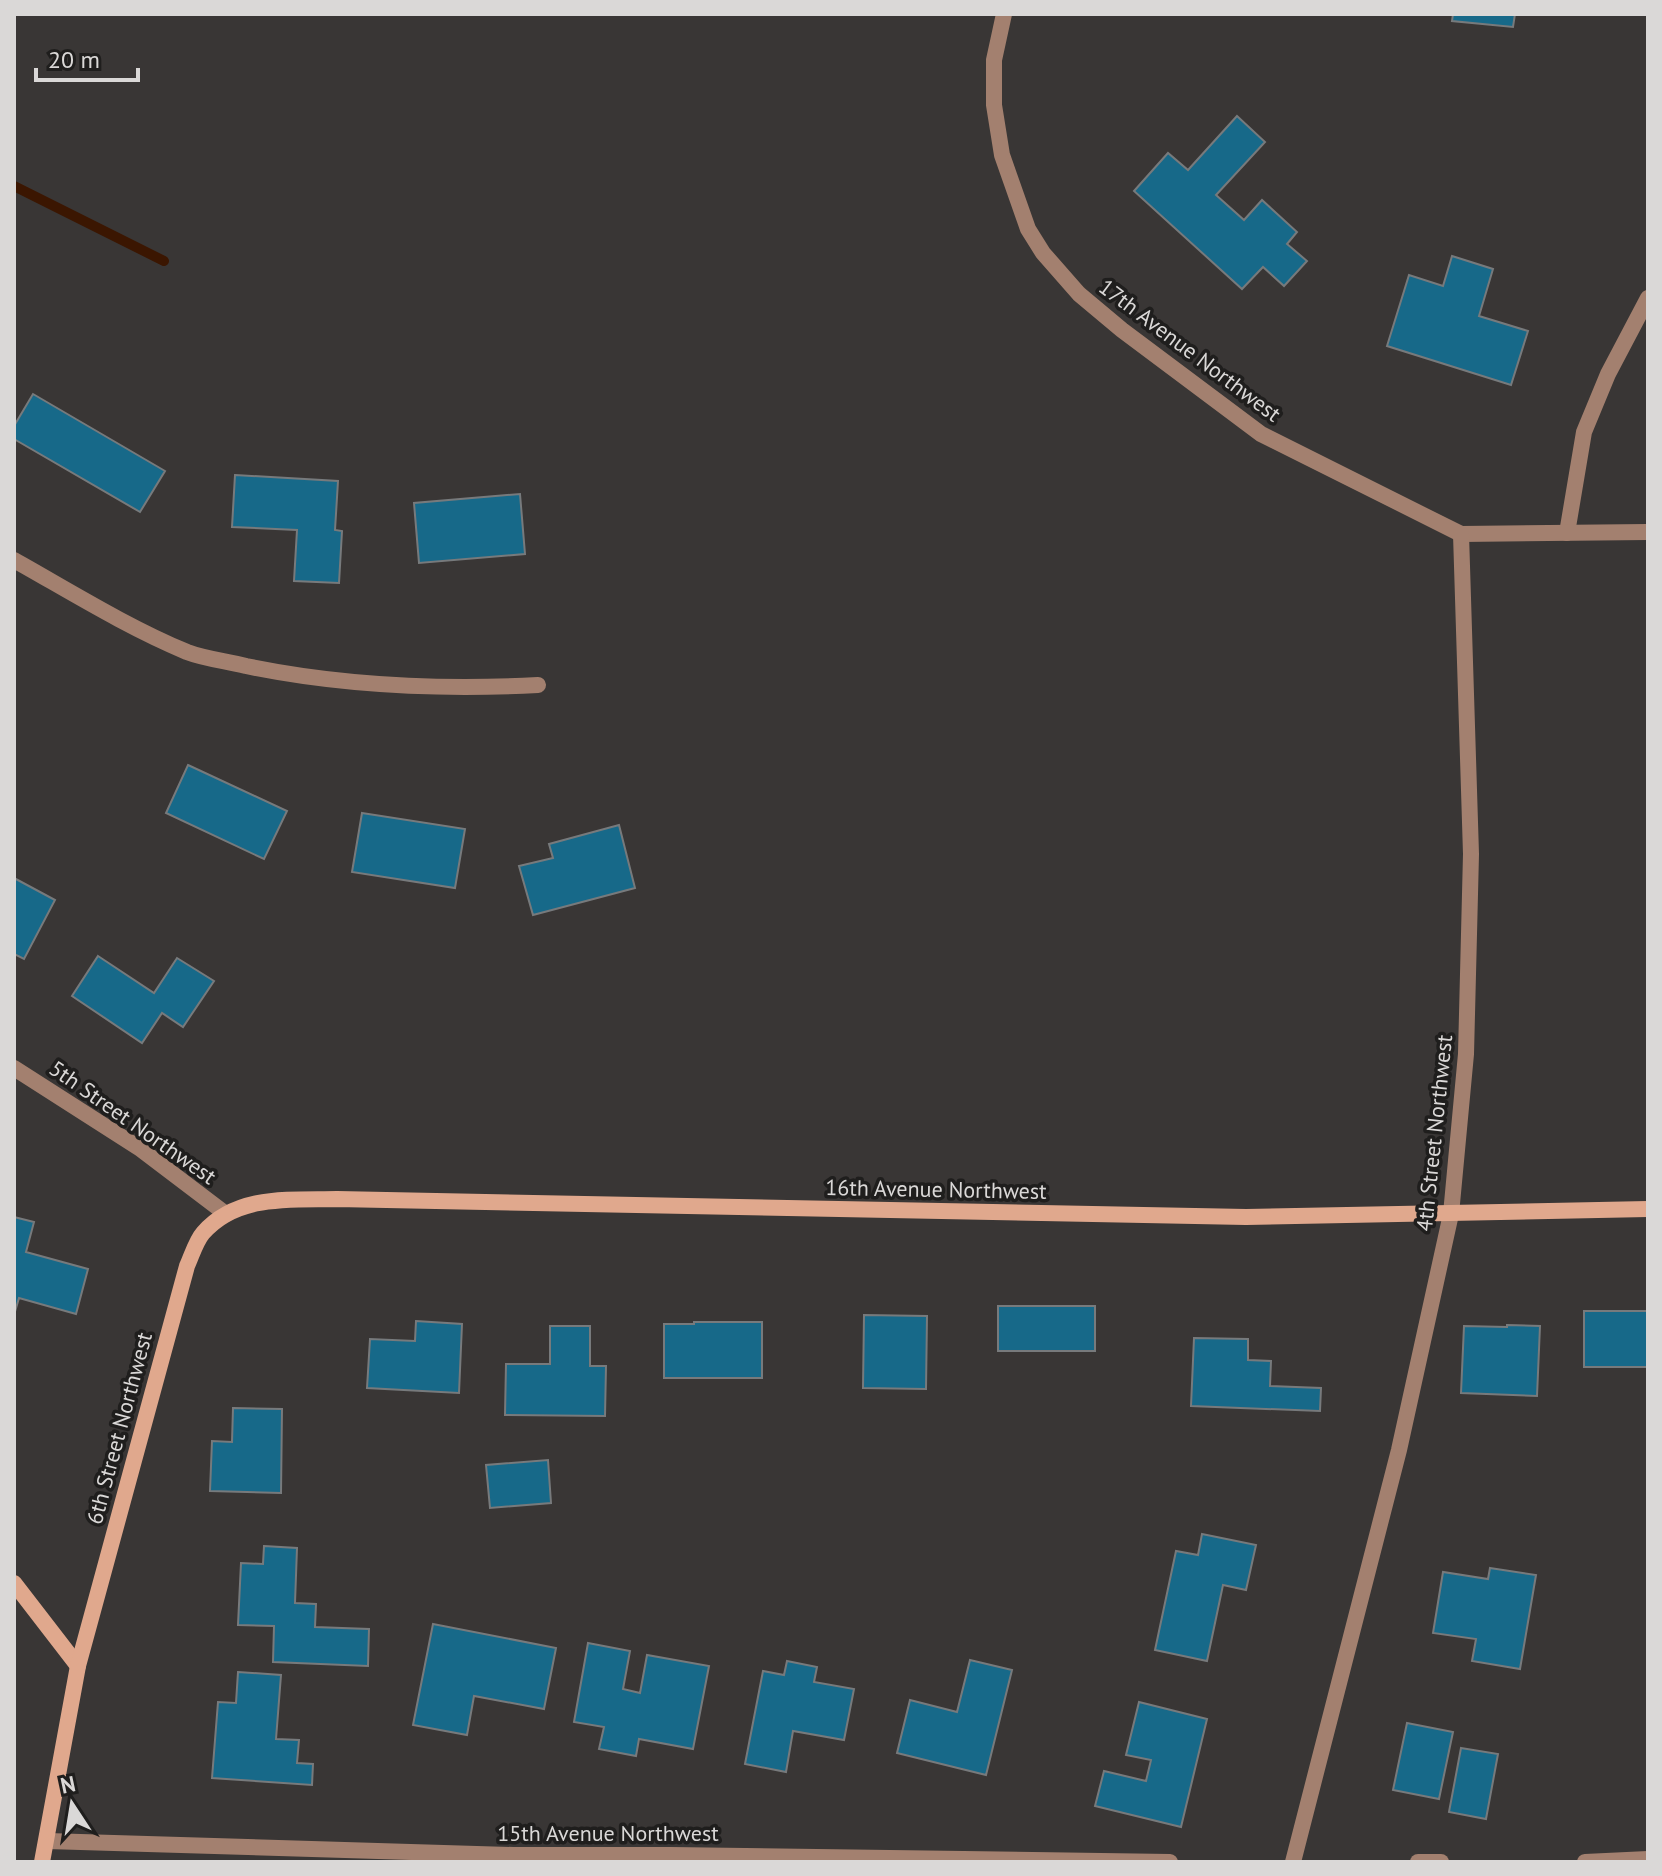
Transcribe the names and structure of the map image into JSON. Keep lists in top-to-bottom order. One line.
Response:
{"streets":{"main road":["16th Avenue Northwest","6th Street Northwest"],"street":["17th Avenue Northwest","5th Street Northwest","4th Street Northwest","15th Avenue Northwest"]},"crossings":[["17th Avenue Northwest","4th Street Northwest"],["5th Street Northwest","16th Avenue Northwest"],["5th Street Northwest","6th Street Northwest"],["4th Street Northwest","16th Avenue Northwest"],["16th Avenue Northwest","6th Street Northwest"],["6th Street Northwest","15th Avenue Northwest"]],"scale_bar":"20 m","north":"top"}
